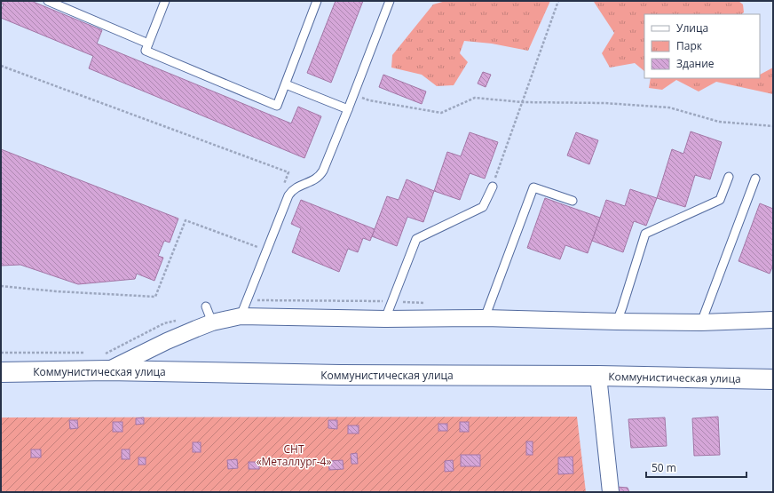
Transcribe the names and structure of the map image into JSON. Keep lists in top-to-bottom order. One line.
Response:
{"streets":{"main road":["Коммунистическая улица"]},"parks":["СНТ «Металлург-4»"],"legend":["Улица","Парк","Здание"],"scale_bar":"50 m"}
